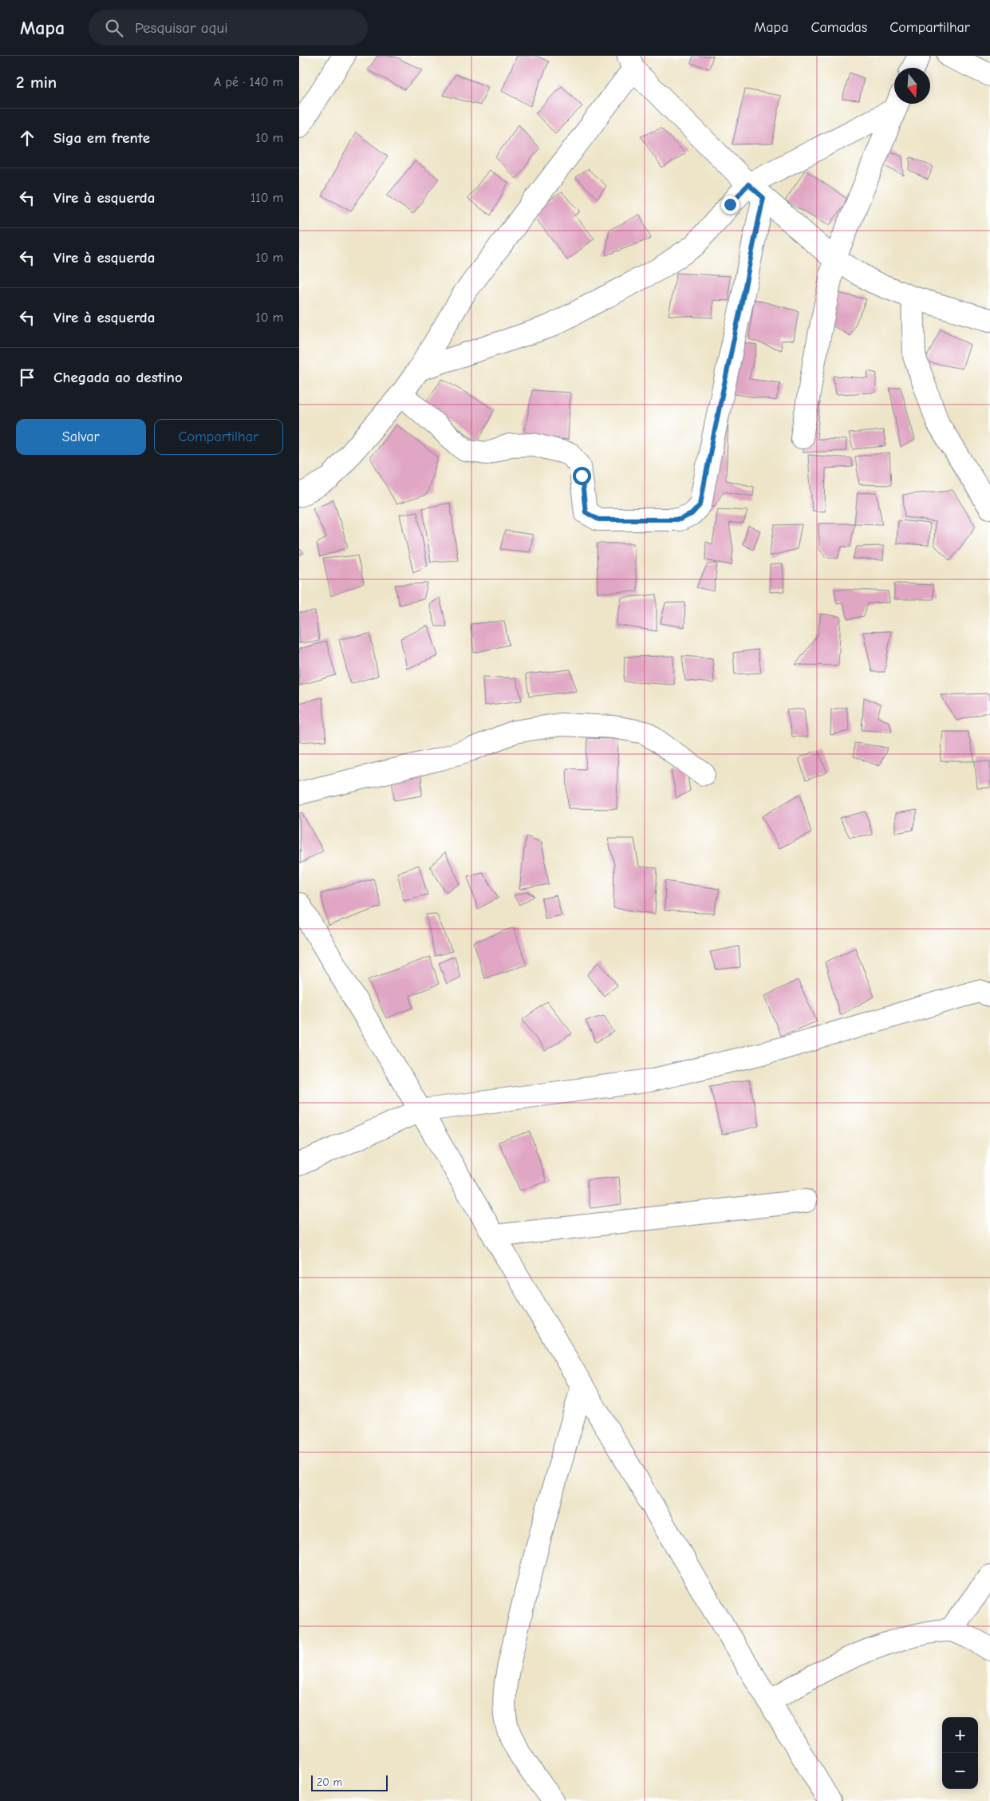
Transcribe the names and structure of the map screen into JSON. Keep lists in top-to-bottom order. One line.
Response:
{"scale_bar":"20 m","north":"bottom","page":{"header":"Mapa","search":"Pesquisar aqui","nav":["Mapa","Camadas","Compartilhar"],"heading":["2 min","A pé · 140 m"],"list":[["Siga em frente","10 m"],["Vire à esquerda","110 m"],["Vire à esquerda","10 m"],["Vire à esquerda","10 m"],"Chegada ao destino"],"buttons":["Salvar","Compartilhar"],"map_buttons":["+","−"],"scale":"20 m"}}
